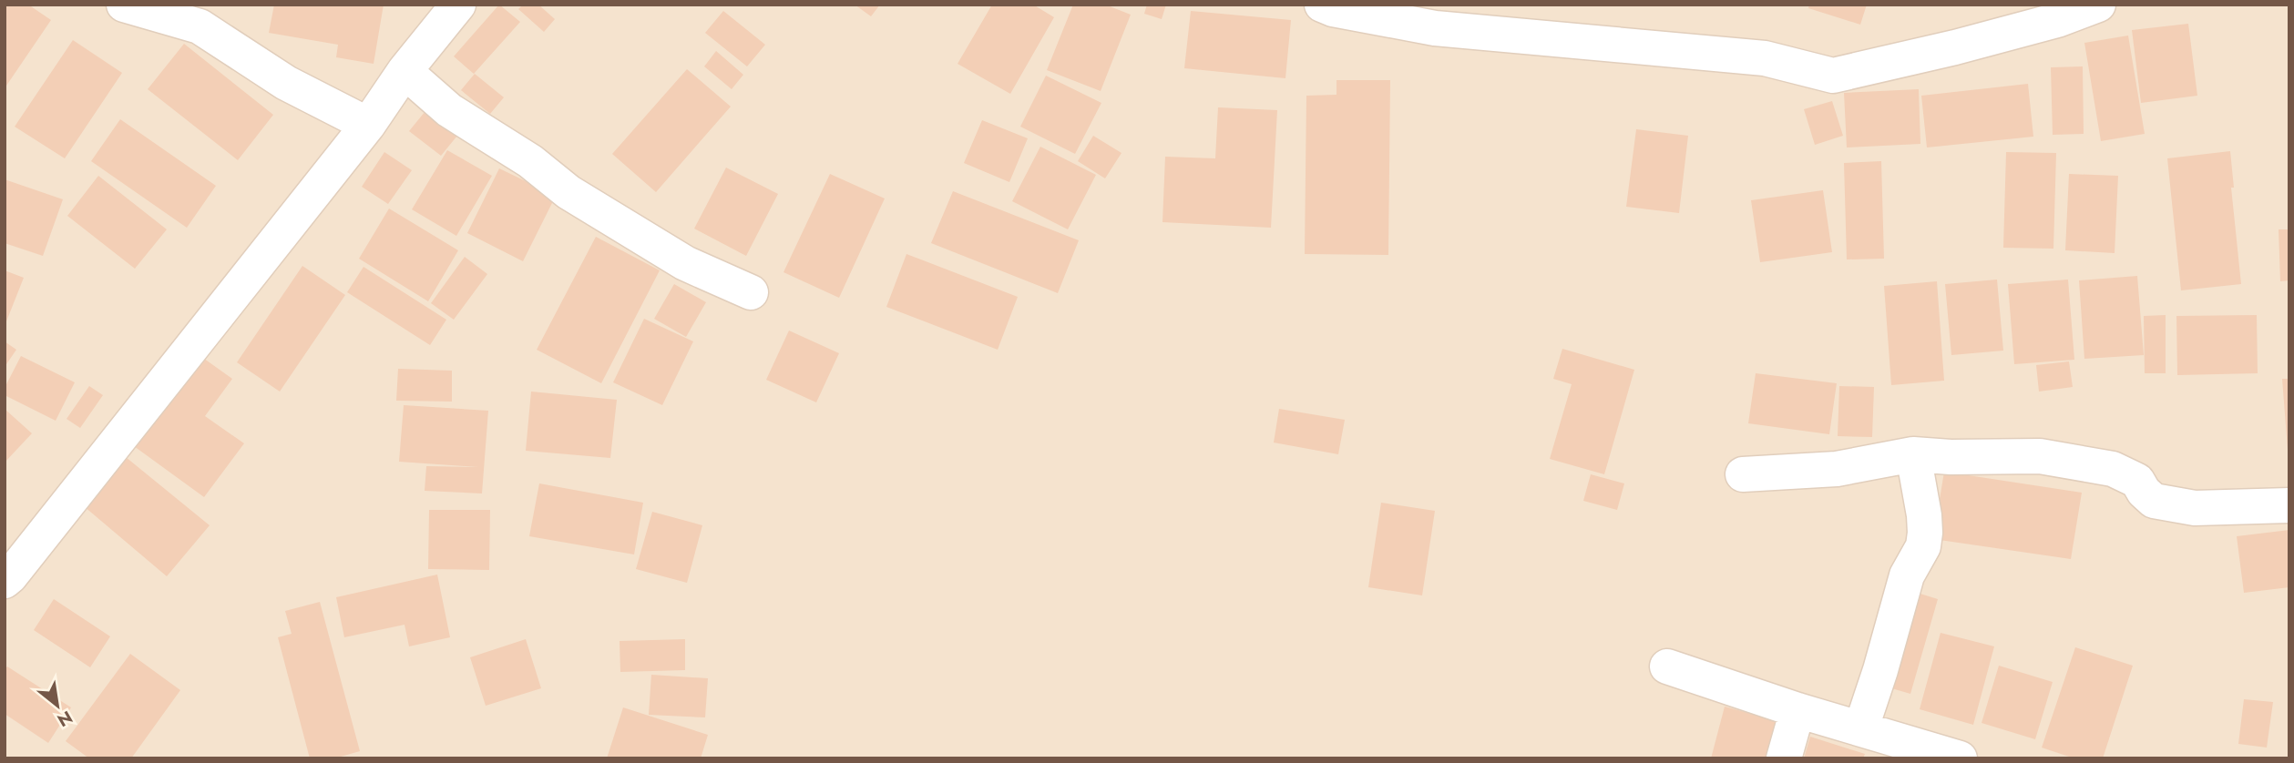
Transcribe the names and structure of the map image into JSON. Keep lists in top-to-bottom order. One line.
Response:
{"north":"bottom right"}
